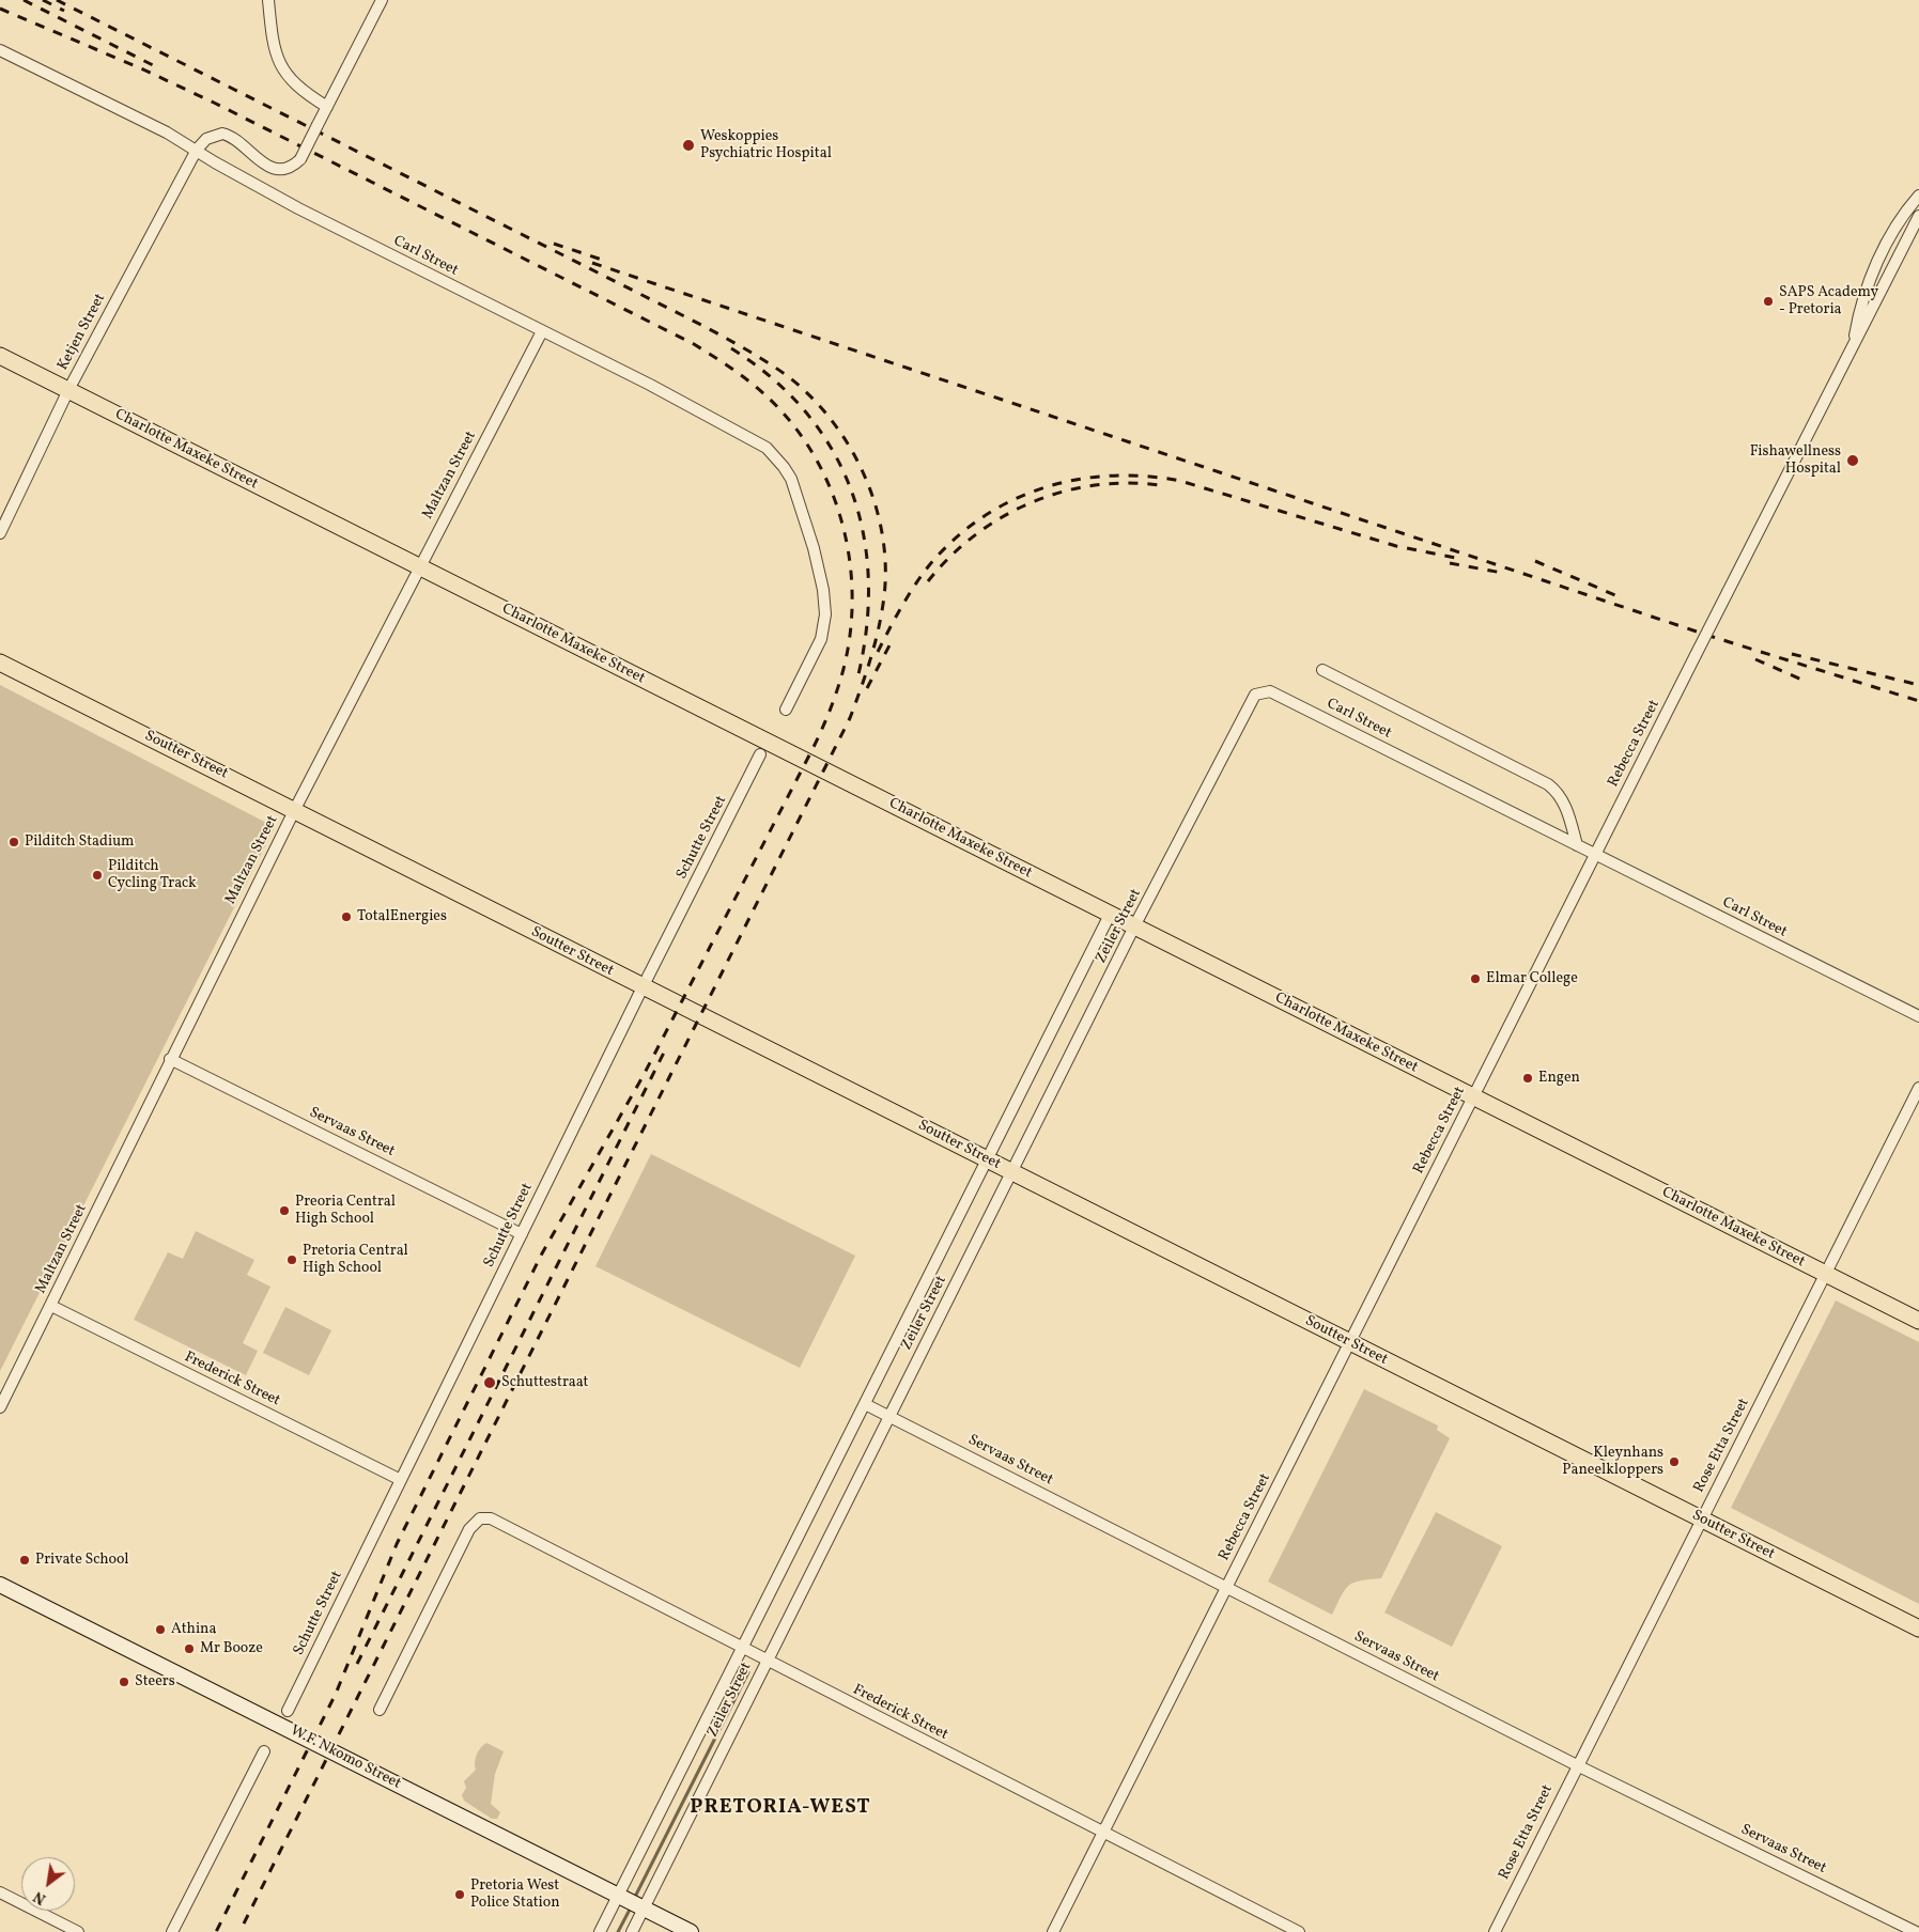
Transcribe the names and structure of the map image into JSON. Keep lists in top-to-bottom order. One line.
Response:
{"streets":{"main road":["Charlotte Maxeke Street","Soutter Street","W.F. Nkomo Street"],"street":["Carl Street","Ketjen Street","Maltzan Street","Rebecca Street","Schutte Street","Zeiler Street","Servaas Street","Frederick Street","Rose Etta Street"]},"crossings":[["Carl Street","Ketjen Street"],["Carl Street","Maltzan Street"],["Carl Street","Rebecca Street"],["Carl Street","Zeiler Street"],["Ketjen Street","Charlotte Maxeke Street"],["Charlotte Maxeke Street","Maltzan Street"],["Charlotte Maxeke Street","Rebecca Street"],["Charlotte Maxeke Street","Zeiler Street"],["Charlotte Maxeke Street","Rose Etta Street"],["Maltzan Street","Soutter Street"],["Maltzan Street","Servaas Street"],["Maltzan Street","Frederick Street"],["Rebecca Street","Soutter Street"],["Rebecca Street","Servaas Street"],["Rebecca Street","Frederick Street"],["Soutter Street","Schutte Street"],["Soutter Street","Zeiler Street"],["Soutter Street","Rose Etta Street"],["Schutte Street","Servaas Street"],["Schutte Street","Frederick Street"],["Zeiler Street","Servaas Street"],["Zeiler Street","Frederick Street"],["Zeiler Street","W.F. Nkomo Street"],["Servaas Street","Rose Etta Street"]],"districts":["PRETORIA-WEST"],"places":["Weskoppies Psychiatric Hospital","SAPS Academy - Pretoria","Fishawellness Hospital","Pilditch Stadium","Pilditch Cycling Track","TotalEnergies","Elmar College","Engen","Preoria Central High School","Pretoria Central High School","Schuttestraat","Kleynhans Paneelkloppers","Private School","Athina","Mr Booze","Steers","Pretoria West Police Station"],"north":"bottom left"}
